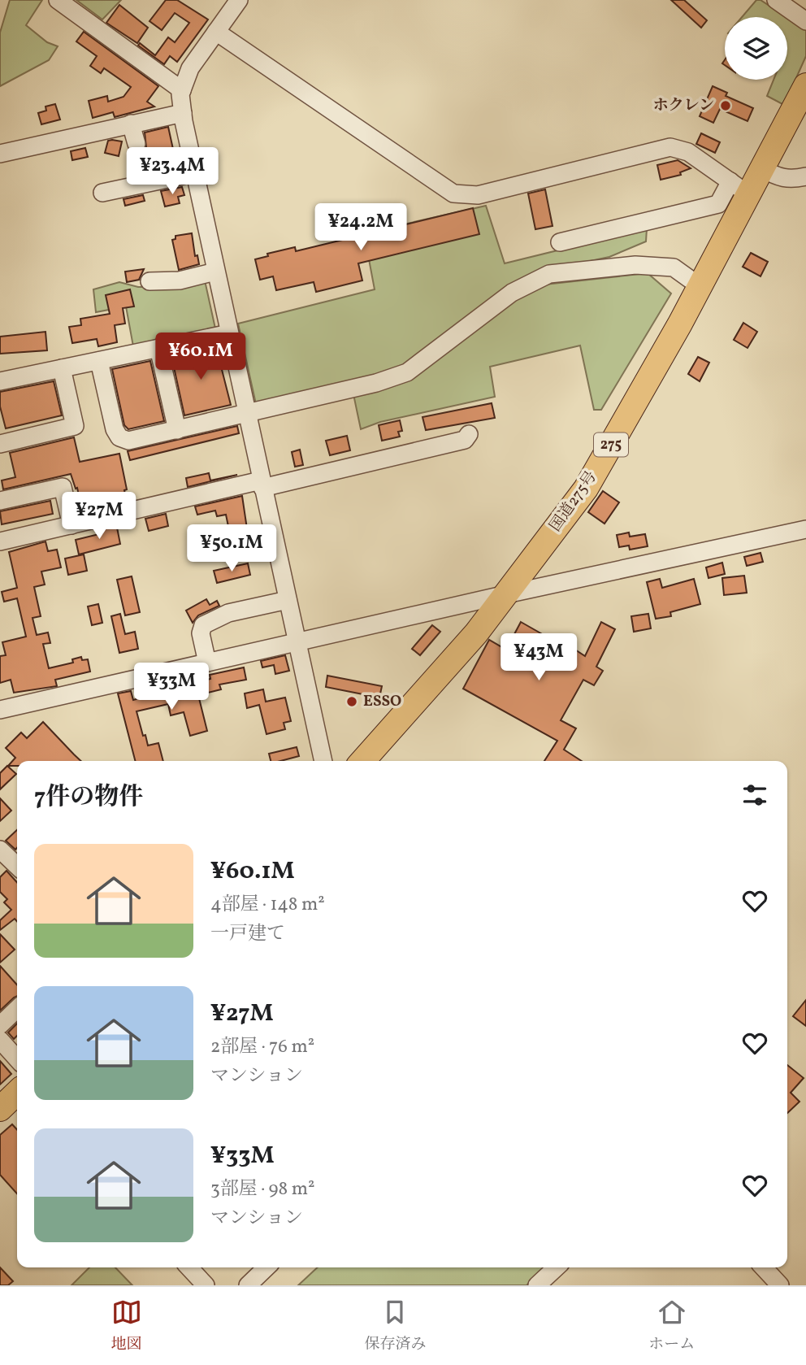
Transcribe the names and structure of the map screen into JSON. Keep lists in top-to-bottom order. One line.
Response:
{"streets":{"highway":["275","国道275号"]},"places":["ホクレン","ESSO"],"page":{"price":["¥23.4M","¥24.2M","¥60.1M","¥27M","¥50.1M","¥43M","¥33M"],"heading":"7件の物件","list":[{"name":"¥60.1M","note":"4部屋 · 148 m² · 一戸建て"},{"name":"¥27M","note":"2部屋 · 76 m² · マンション"},{"name":"¥33M","note":"3部屋 · 98 m² · マンション"}],"tabs":["地図","保存済み","ホーム"]}}
